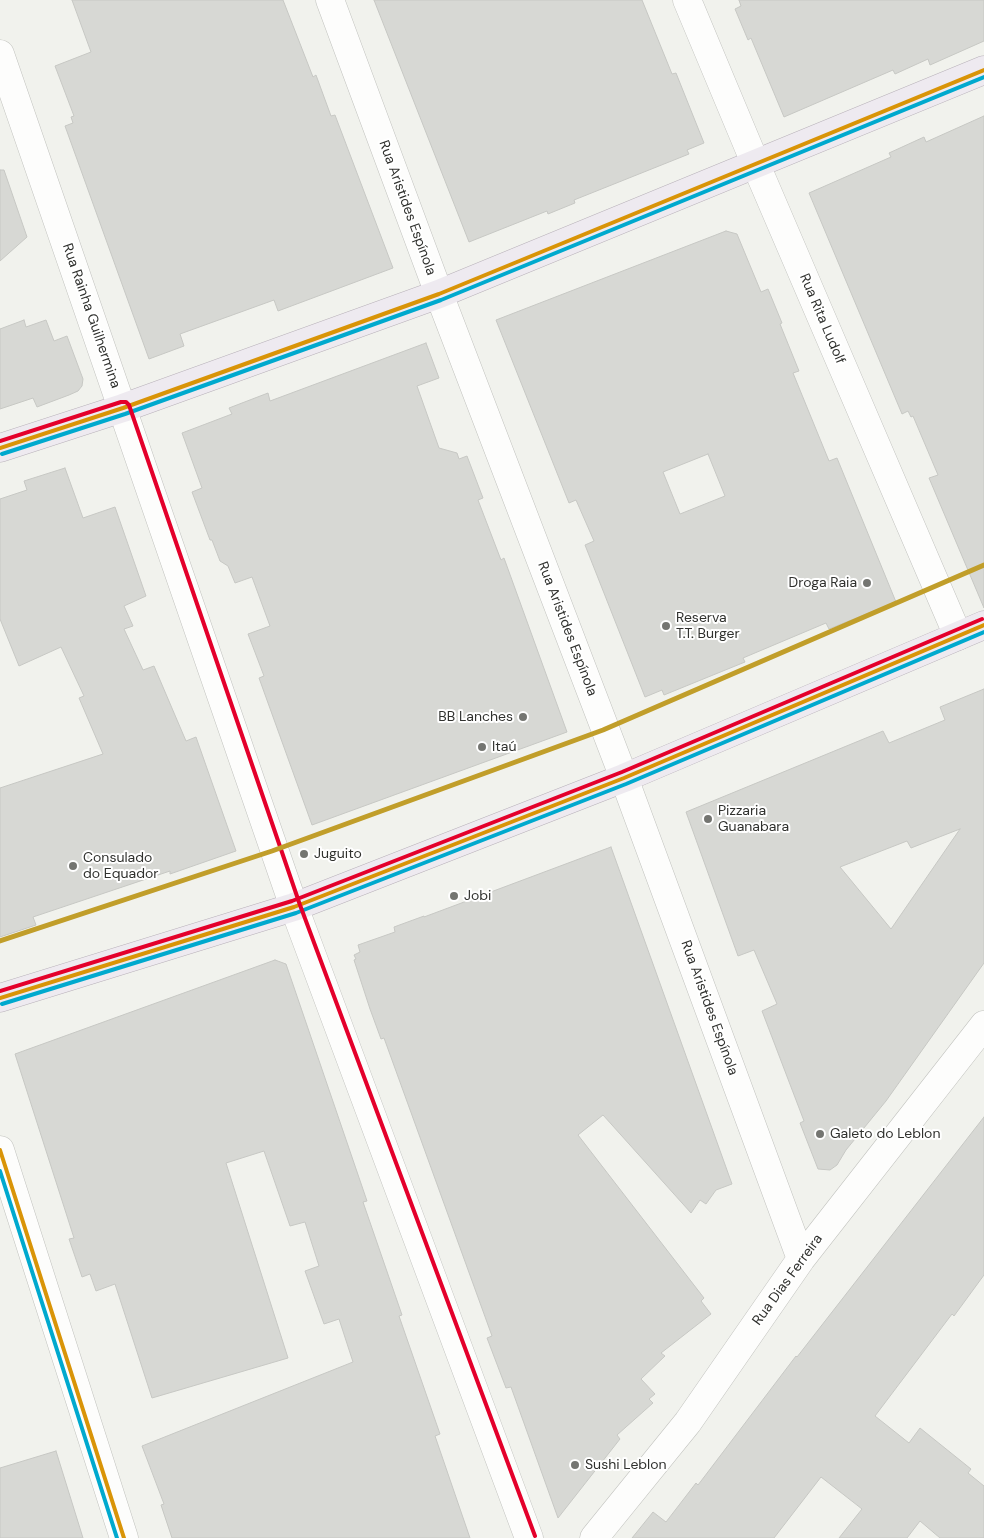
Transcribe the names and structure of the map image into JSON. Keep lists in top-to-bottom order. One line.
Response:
{"streets":{"street":["Rua Aristides Espínola","Rua Rainha Guilhermina","Rua Rita Ludolf","Rua Dias Ferreira"]},"crossings":[["Rua Aristides Espínola","Rua Dias Ferreira"]],"places":["Droga Raia","Reserva T.T. Burger","BB Lanches","Itaú","Pizzaria Guanabara","Juguito","Consulado do Equador","Jobi","Galeto do Leblon","Sushi Leblon"]}
